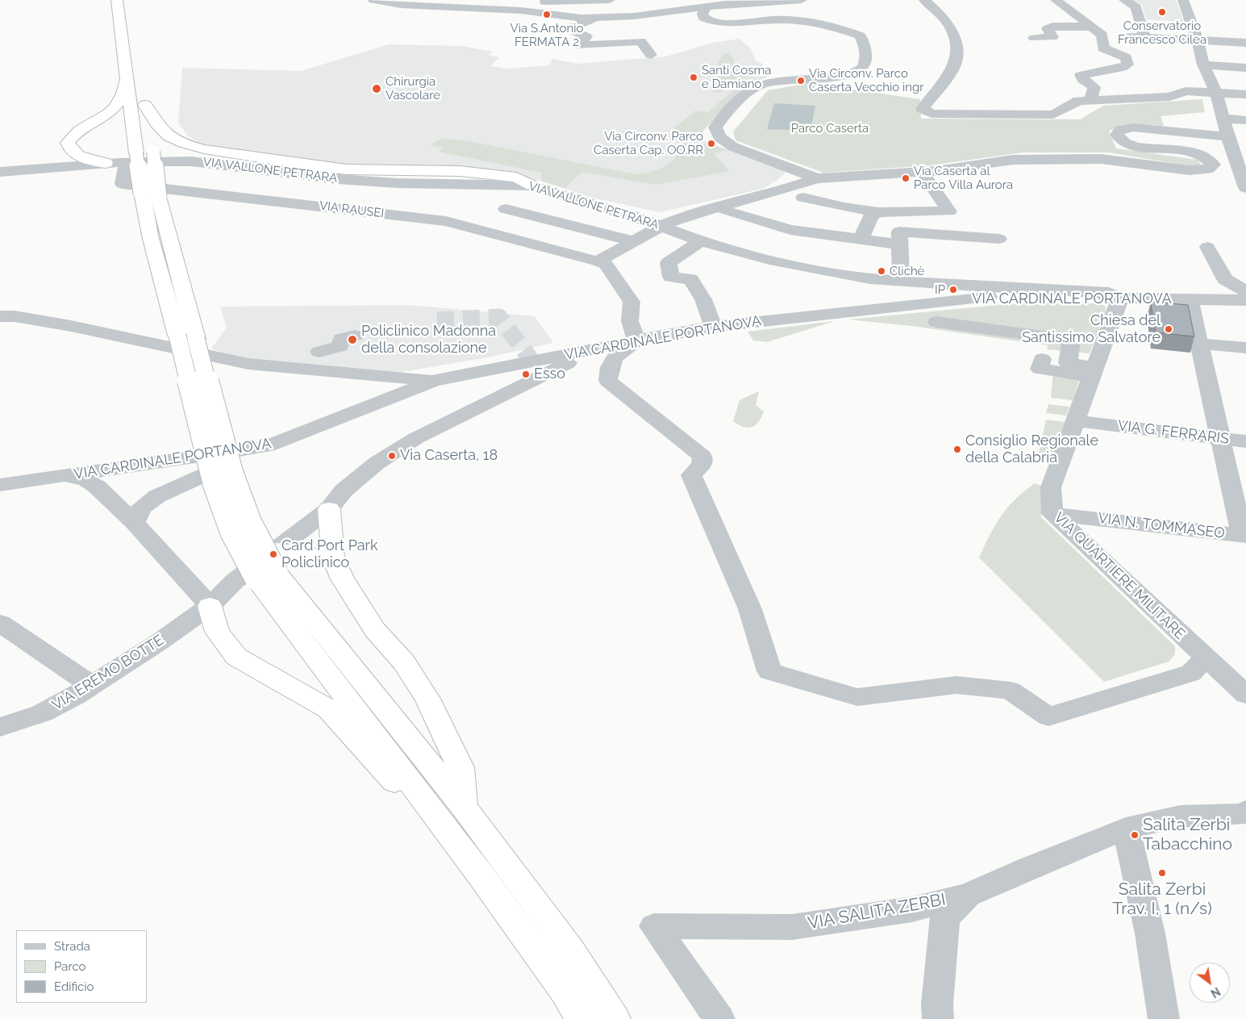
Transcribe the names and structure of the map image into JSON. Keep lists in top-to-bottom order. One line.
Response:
{"streets":{"street":["VIA VALLONE PETRARA","VIA RAUSEI","VIA CARDINALE PORTANOVA","VIA G. FERRARIS","VIA N. TOMMASEO","VIA QUARTIERE MILITARE","VIA EREMO BOTTE","VIA SALITA ZERBI"]},"crossings":[["VIA VALLONE PETRARA","VIA RAUSEI"],["VIA VALLONE PETRARA","VIA CARDINALE PORTANOVA"],["VIA CARDINALE PORTANOVA","VIA QUARTIERE MILITARE"],["VIA CARDINALE PORTANOVA","VIA EREMO BOTTE"],["VIA G. FERRARIS","VIA QUARTIERE MILITARE"],["VIA N. TOMMASEO","VIA QUARTIERE MILITARE"]],"parks":["Parco Caserta"],"places":["Conservatorio Francesco Cilea","Via S.Antonio FERMATA 2","Santi Cosma e Damiano","Via Circonv. Parco Caserta Vecchio ingr","Chirurgia Vascolare","Via Circonv. Parco Caserta Cap. OO.RR","Via Caserta al Parco Villa Aurora","Clichè","IP","Chiesa del Santissimo Salvatore","Policlinico Madonna della consolazione","Esso","Consiglio Regionale della Calabria","Via Caserta, 18","Card Port Park Policlinico","Salita Zerbi Tabacchino","Salita Zerbi Trav. I, 1 (n/s)"],"legend":["Strada","Parco","Edificio"],"north":"bottom right"}
